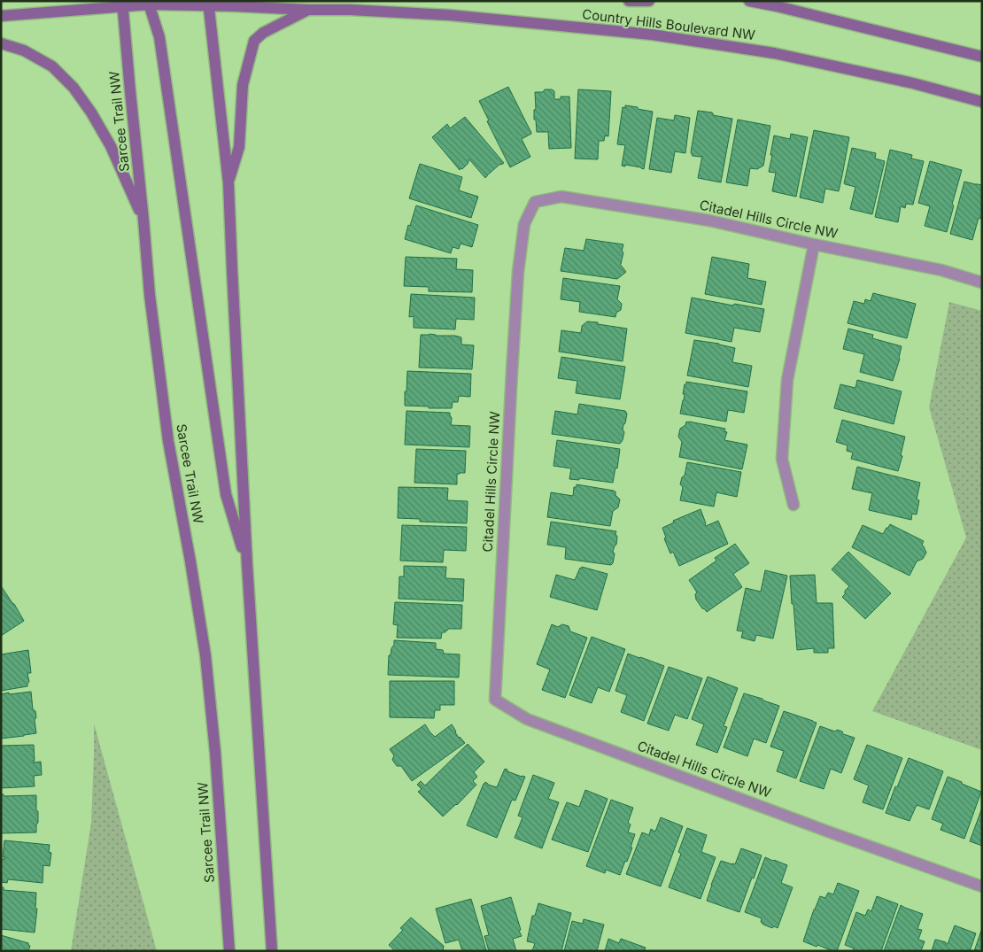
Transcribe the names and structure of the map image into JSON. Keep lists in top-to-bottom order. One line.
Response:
{"streets":{"main road":["Country Hills Boulevard NW","Sarcee Trail NW"],"street":["Citadel Hills Circle NW"]},"crossings":[["Country Hills Boulevard NW","Sarcee Trail NW"]]}
